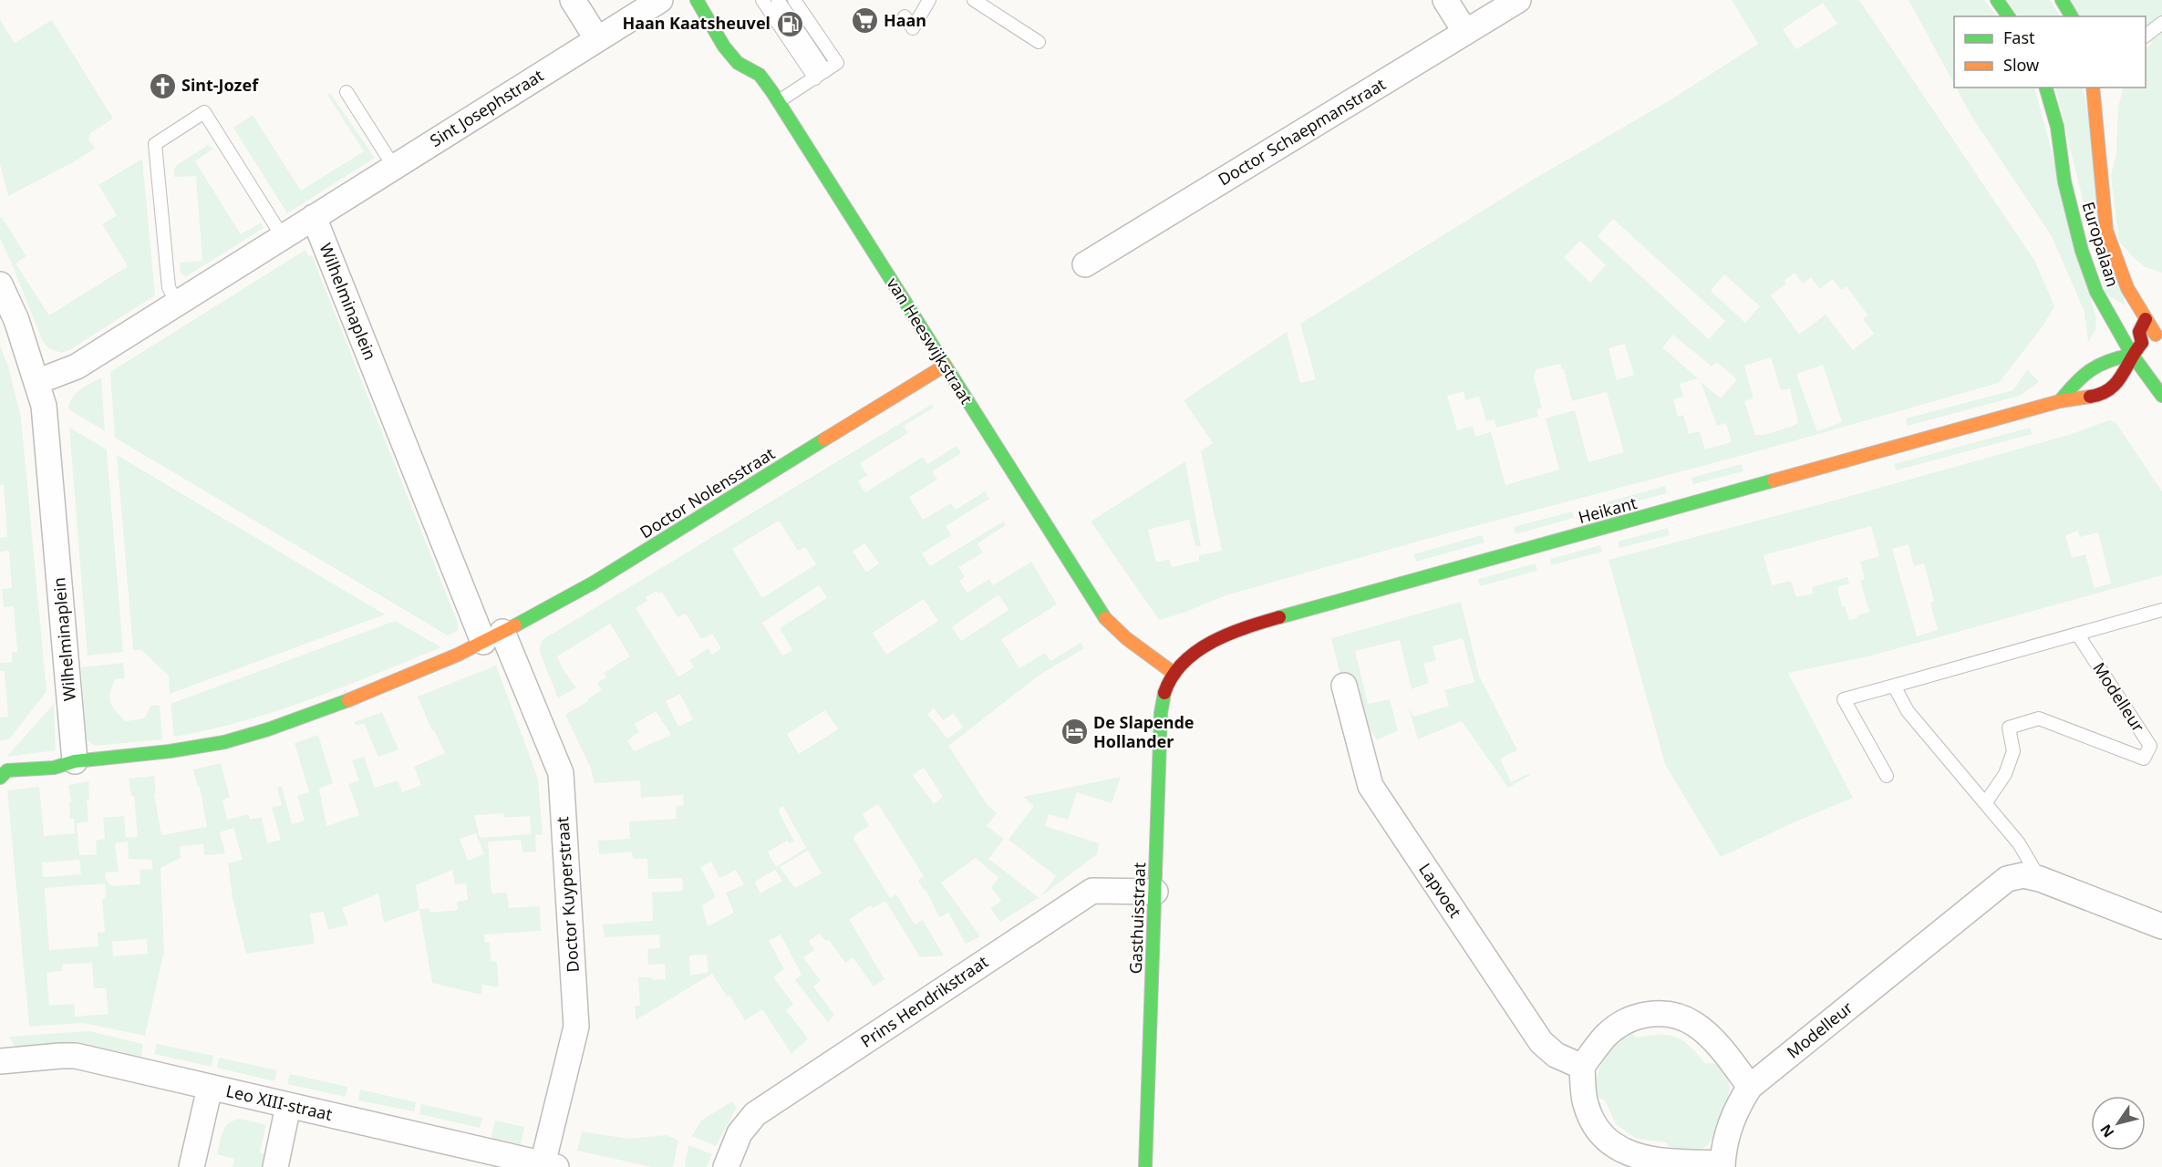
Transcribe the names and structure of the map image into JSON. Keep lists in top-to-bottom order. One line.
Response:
{"streets":{"street":["Sint Josephstraat","Doctor Schaepmanstraat","Europalaan","Wilhelminaplein","van Heeswijkstraat","Doctor Nolensstraat","Heikant","Modelleur","Lapvoet","Doctor Kuyperstraat","Gasthuisstraat","Prins Hendrikstraat","Leo XIII-straat"]},"crossings":[["Sint Josephstraat","Wilhelminaplein"],["Europalaan","Heikant"],["Wilhelminaplein","Doctor Nolensstraat"],["Wilhelminaplein","Doctor Kuyperstraat"],["van Heeswijkstraat","Doctor Nolensstraat"],["van Heeswijkstraat","Heikant"],["van Heeswijkstraat","Gasthuisstraat"],["Doctor Nolensstraat","Doctor Kuyperstraat"],["Heikant","Gasthuisstraat"],["Modelleur","Lapvoet"],["Doctor Kuyperstraat","Leo XIII-straat"],["Gasthuisstraat","Prins Hendrikstraat"]],"places":{"supermarket":["Haan"],"fuel station":["Haan Kaatsheuvel"],"church":["Sint-Jozef"],"hotel":["De Slapende Hollander"]},"legend":["Fast","Slow"],"north":"bottom left"}
